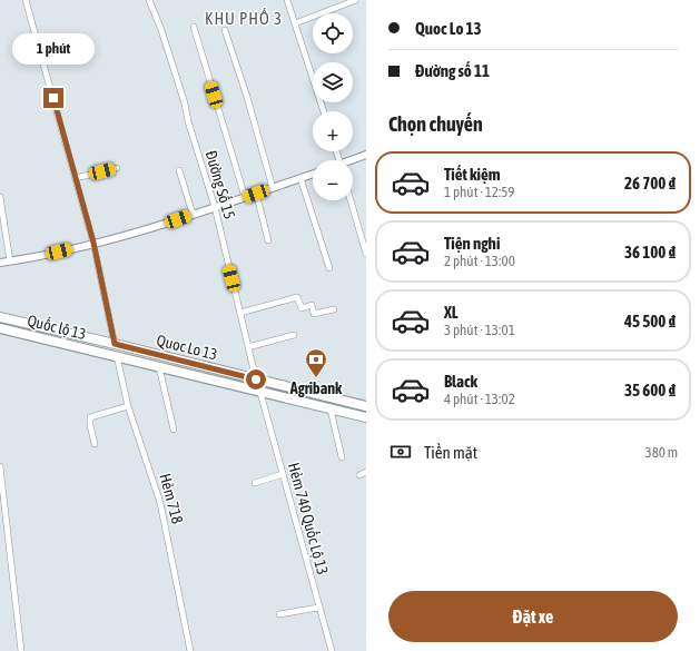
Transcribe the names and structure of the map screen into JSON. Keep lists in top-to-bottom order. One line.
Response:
{"streets":{"highway":["Quốc lộ 13","Quoc Lo 13"],"street":["Đường Số 15","Hẻm 718","Hẻm 740 Quốc Lộ 13"]},"crossings":[["Đường Số 15","Quoc Lo 13"],["Quốc lộ 13","Hẻm 718"],["Quốc lộ 13","Hẻm 740 Quốc Lộ 13"]],"districts":["KHU PHỐ 3"],"places":{"bank":["Agribank"]},"page":{"banner":["Quoc Lo 13","Đường số 11"],"map_buttons":["+","−"],"bubble":"1 phút","heading":"Chọn chuyến","list":[{"name":"Tiết kiệm","note":"1 phút · 12:59","value":"26 700 ₫"},{"name":"Tiện nghi","note":"2 phút · 13:00","value":"36 100 ₫"},{"name":"XL","note":"3 phút · 13:01","value":"45 500 ₫"},{"name":"Black","note":"4 phút · 13:02","value":"35 600 ₫"}],"pay":["Tiền mặt","380 m"],"buttons":"Đặt xe"}}
